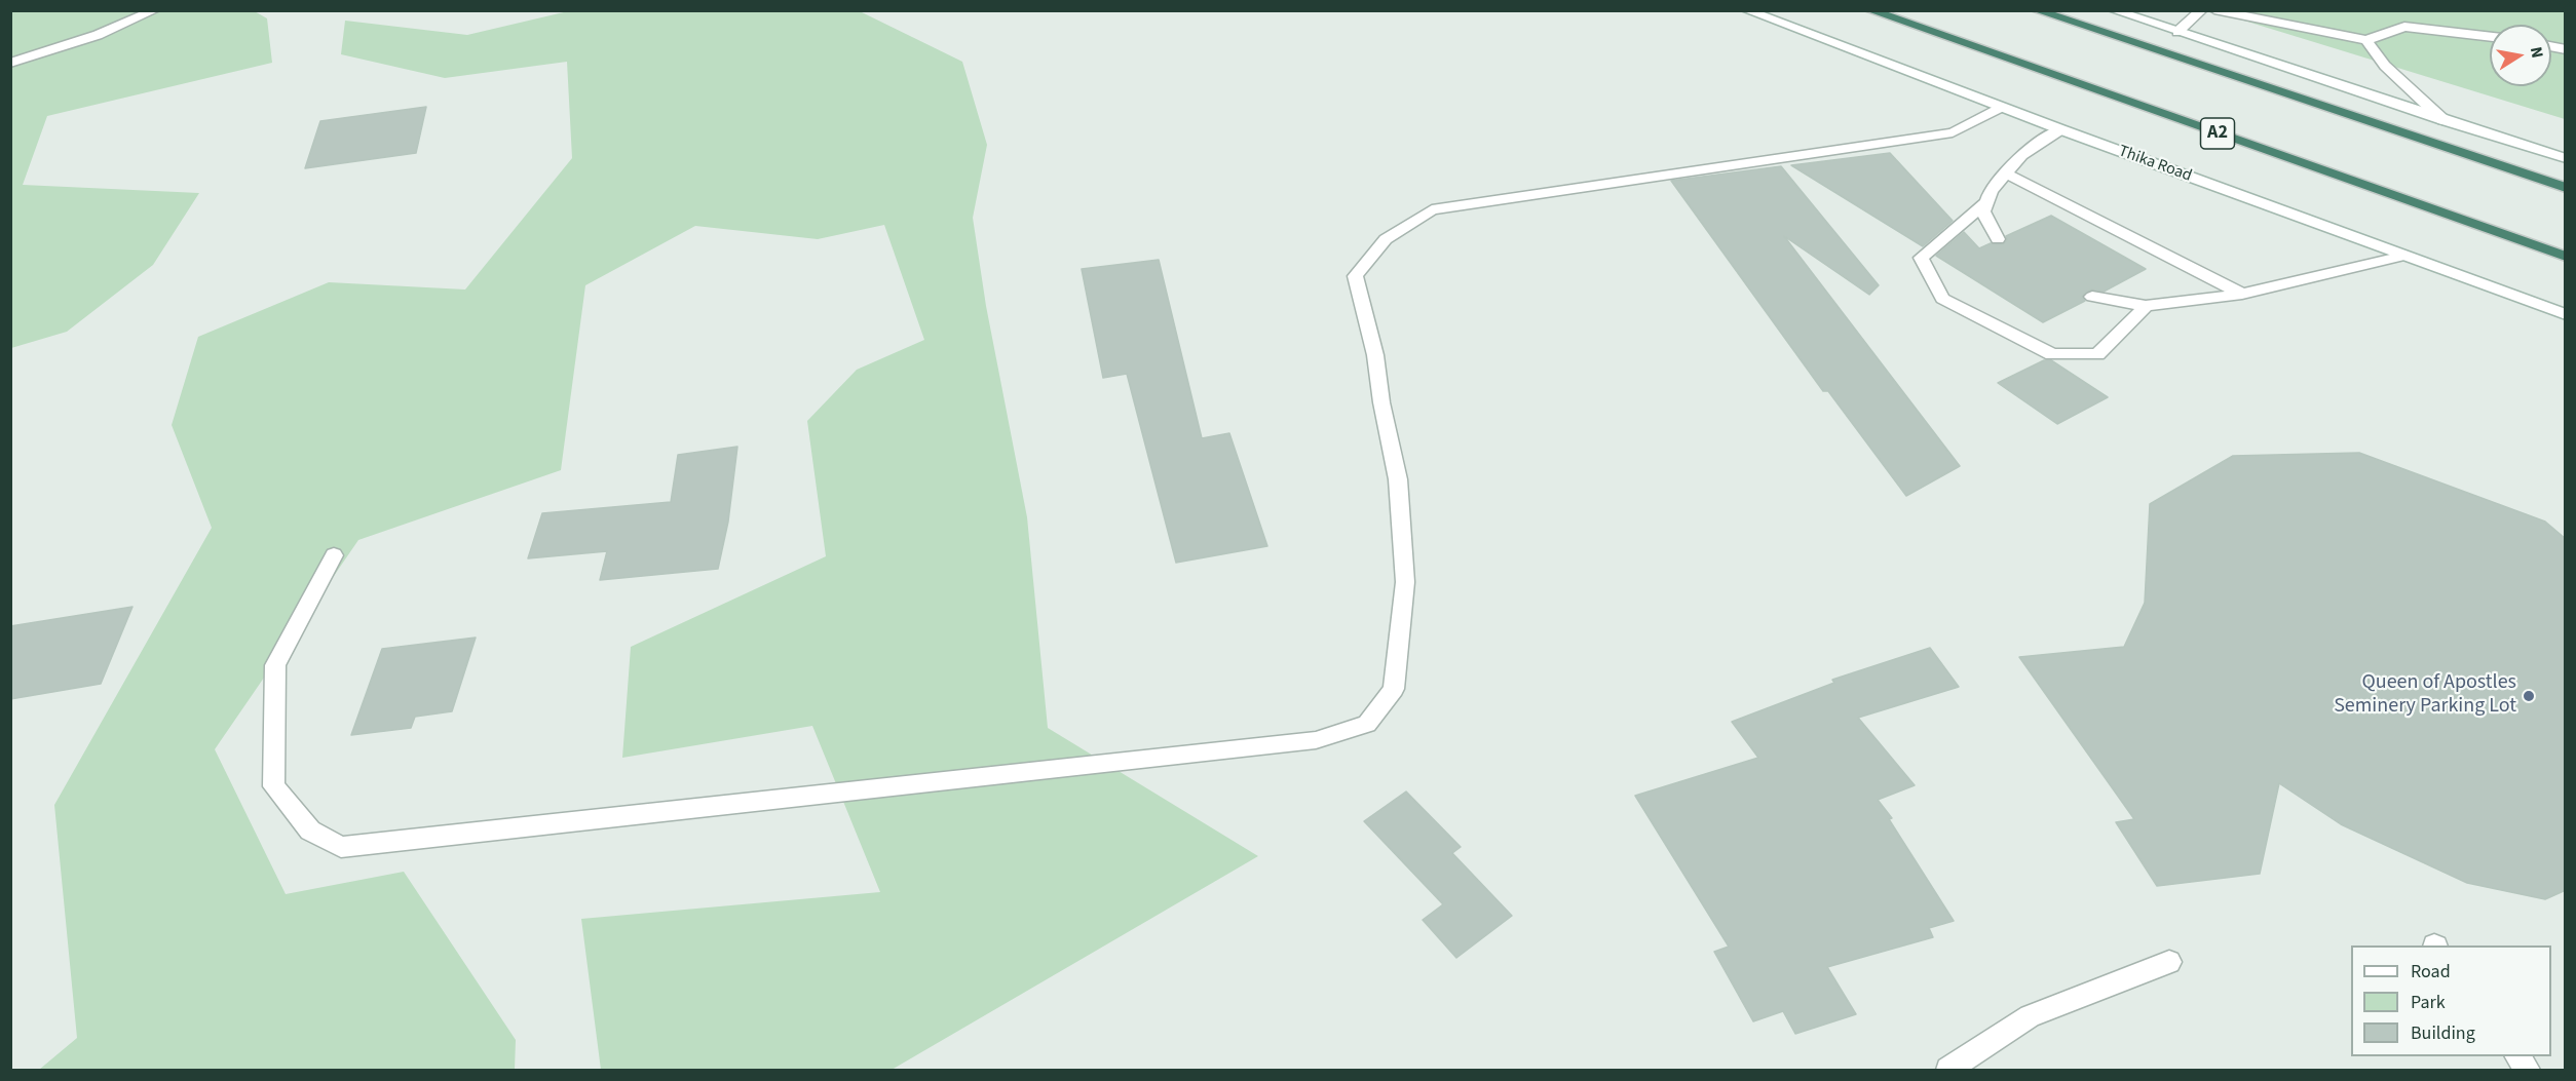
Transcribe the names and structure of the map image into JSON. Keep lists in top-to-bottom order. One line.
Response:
{"streets":{"highway":["A2"],"main road":["Thika Road"]},"places":["Queen of Apostles Seminery Parking Lot"],"legend":["Road","Park","Building"],"north":"right"}
